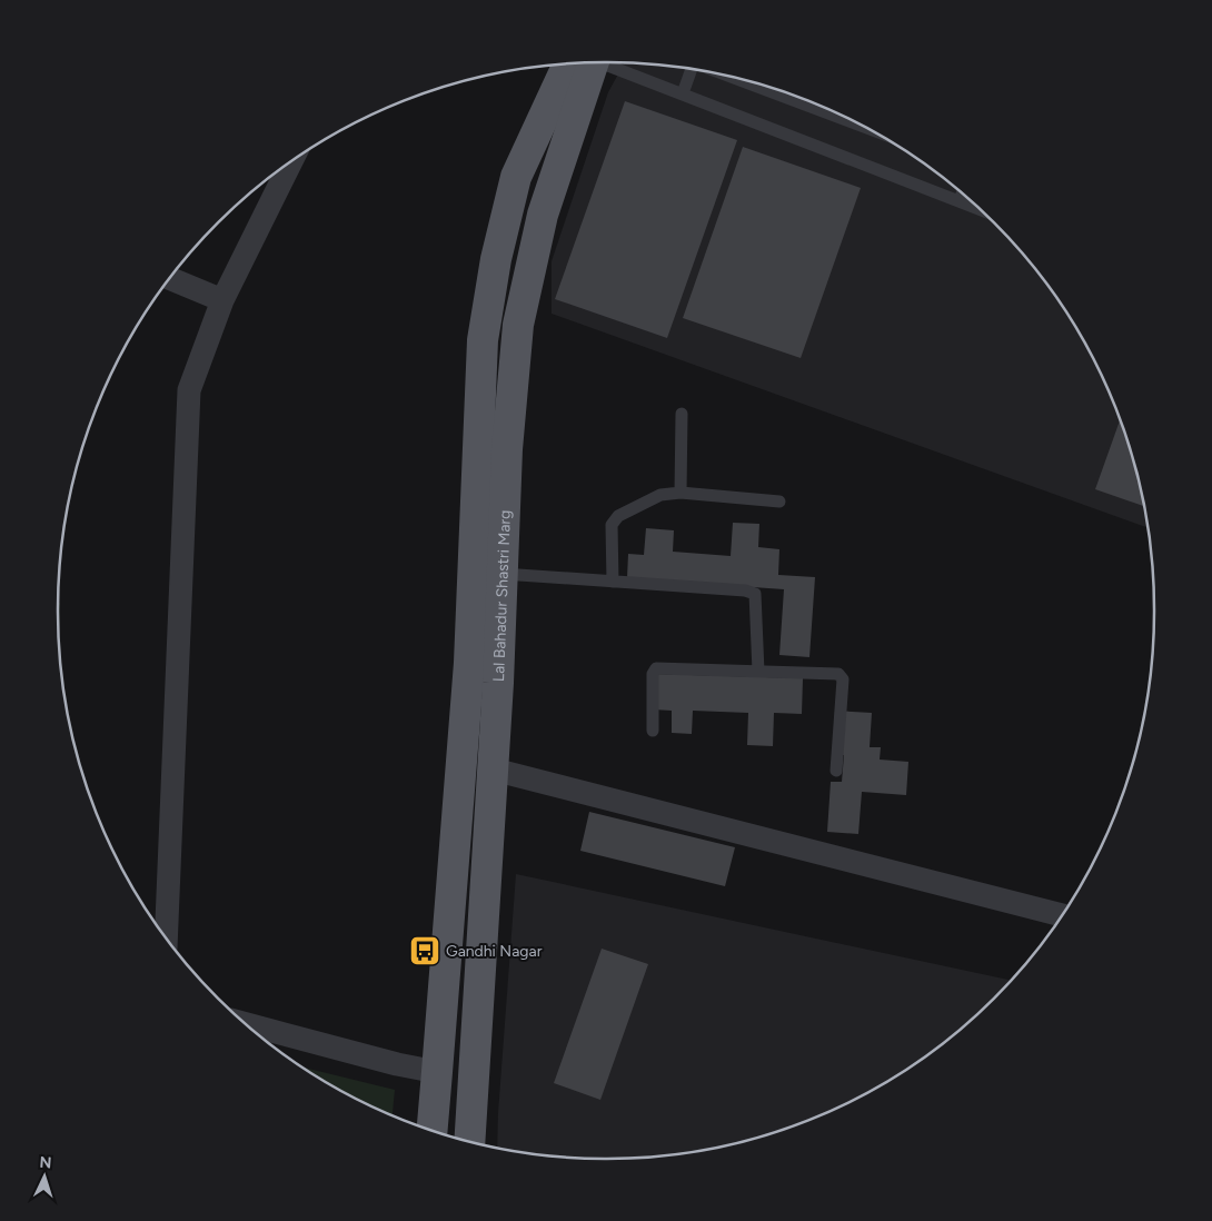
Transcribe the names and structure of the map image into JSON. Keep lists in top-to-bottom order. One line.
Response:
{"streets":{"main road":["Lal Bahadur Shastri Marg"]},"places":{"bus stop":["Gandhi Nagar"]},"north":"top"}
